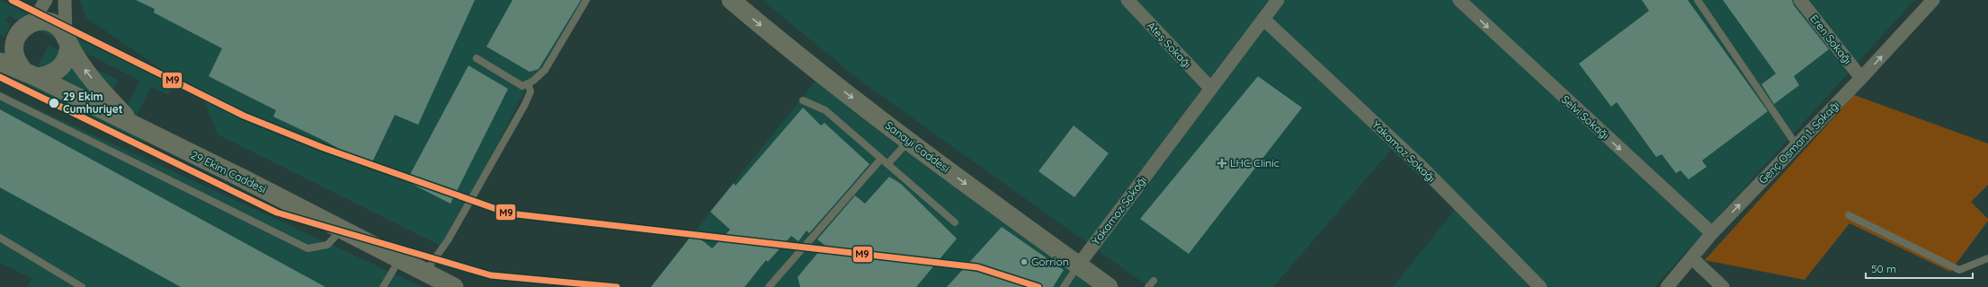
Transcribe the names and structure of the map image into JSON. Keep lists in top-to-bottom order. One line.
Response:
{"streets":{"main road":["Sanayi Caddesi","29 Ekim Caddesi"],"street":["Eren Sokağı","Ateş Sokağı","Selvi Sokağı","Genç Osman 1. Sokağı","Yakamoz Sokağı"]},"crossings":[["Eren Sokağı","Genç Osman 1. Sokağı"],["Ateş Sokağı","Yakamoz Sokağı"],["Selvi Sokağı","Genç Osman 1. Sokağı"],["Sanayi Caddesi","Yakamoz Sokağı"]],"one_way":["Selvi Sokağı","Genç Osman 1. Sokağı","Sanayi Caddesi"],"places":{"other":["29 Ekim Cumhuriyet","Gorrion"],"health":["LHC Clinic"]},"lines":["transit line M9"],"scale_bar":"50 m"}
